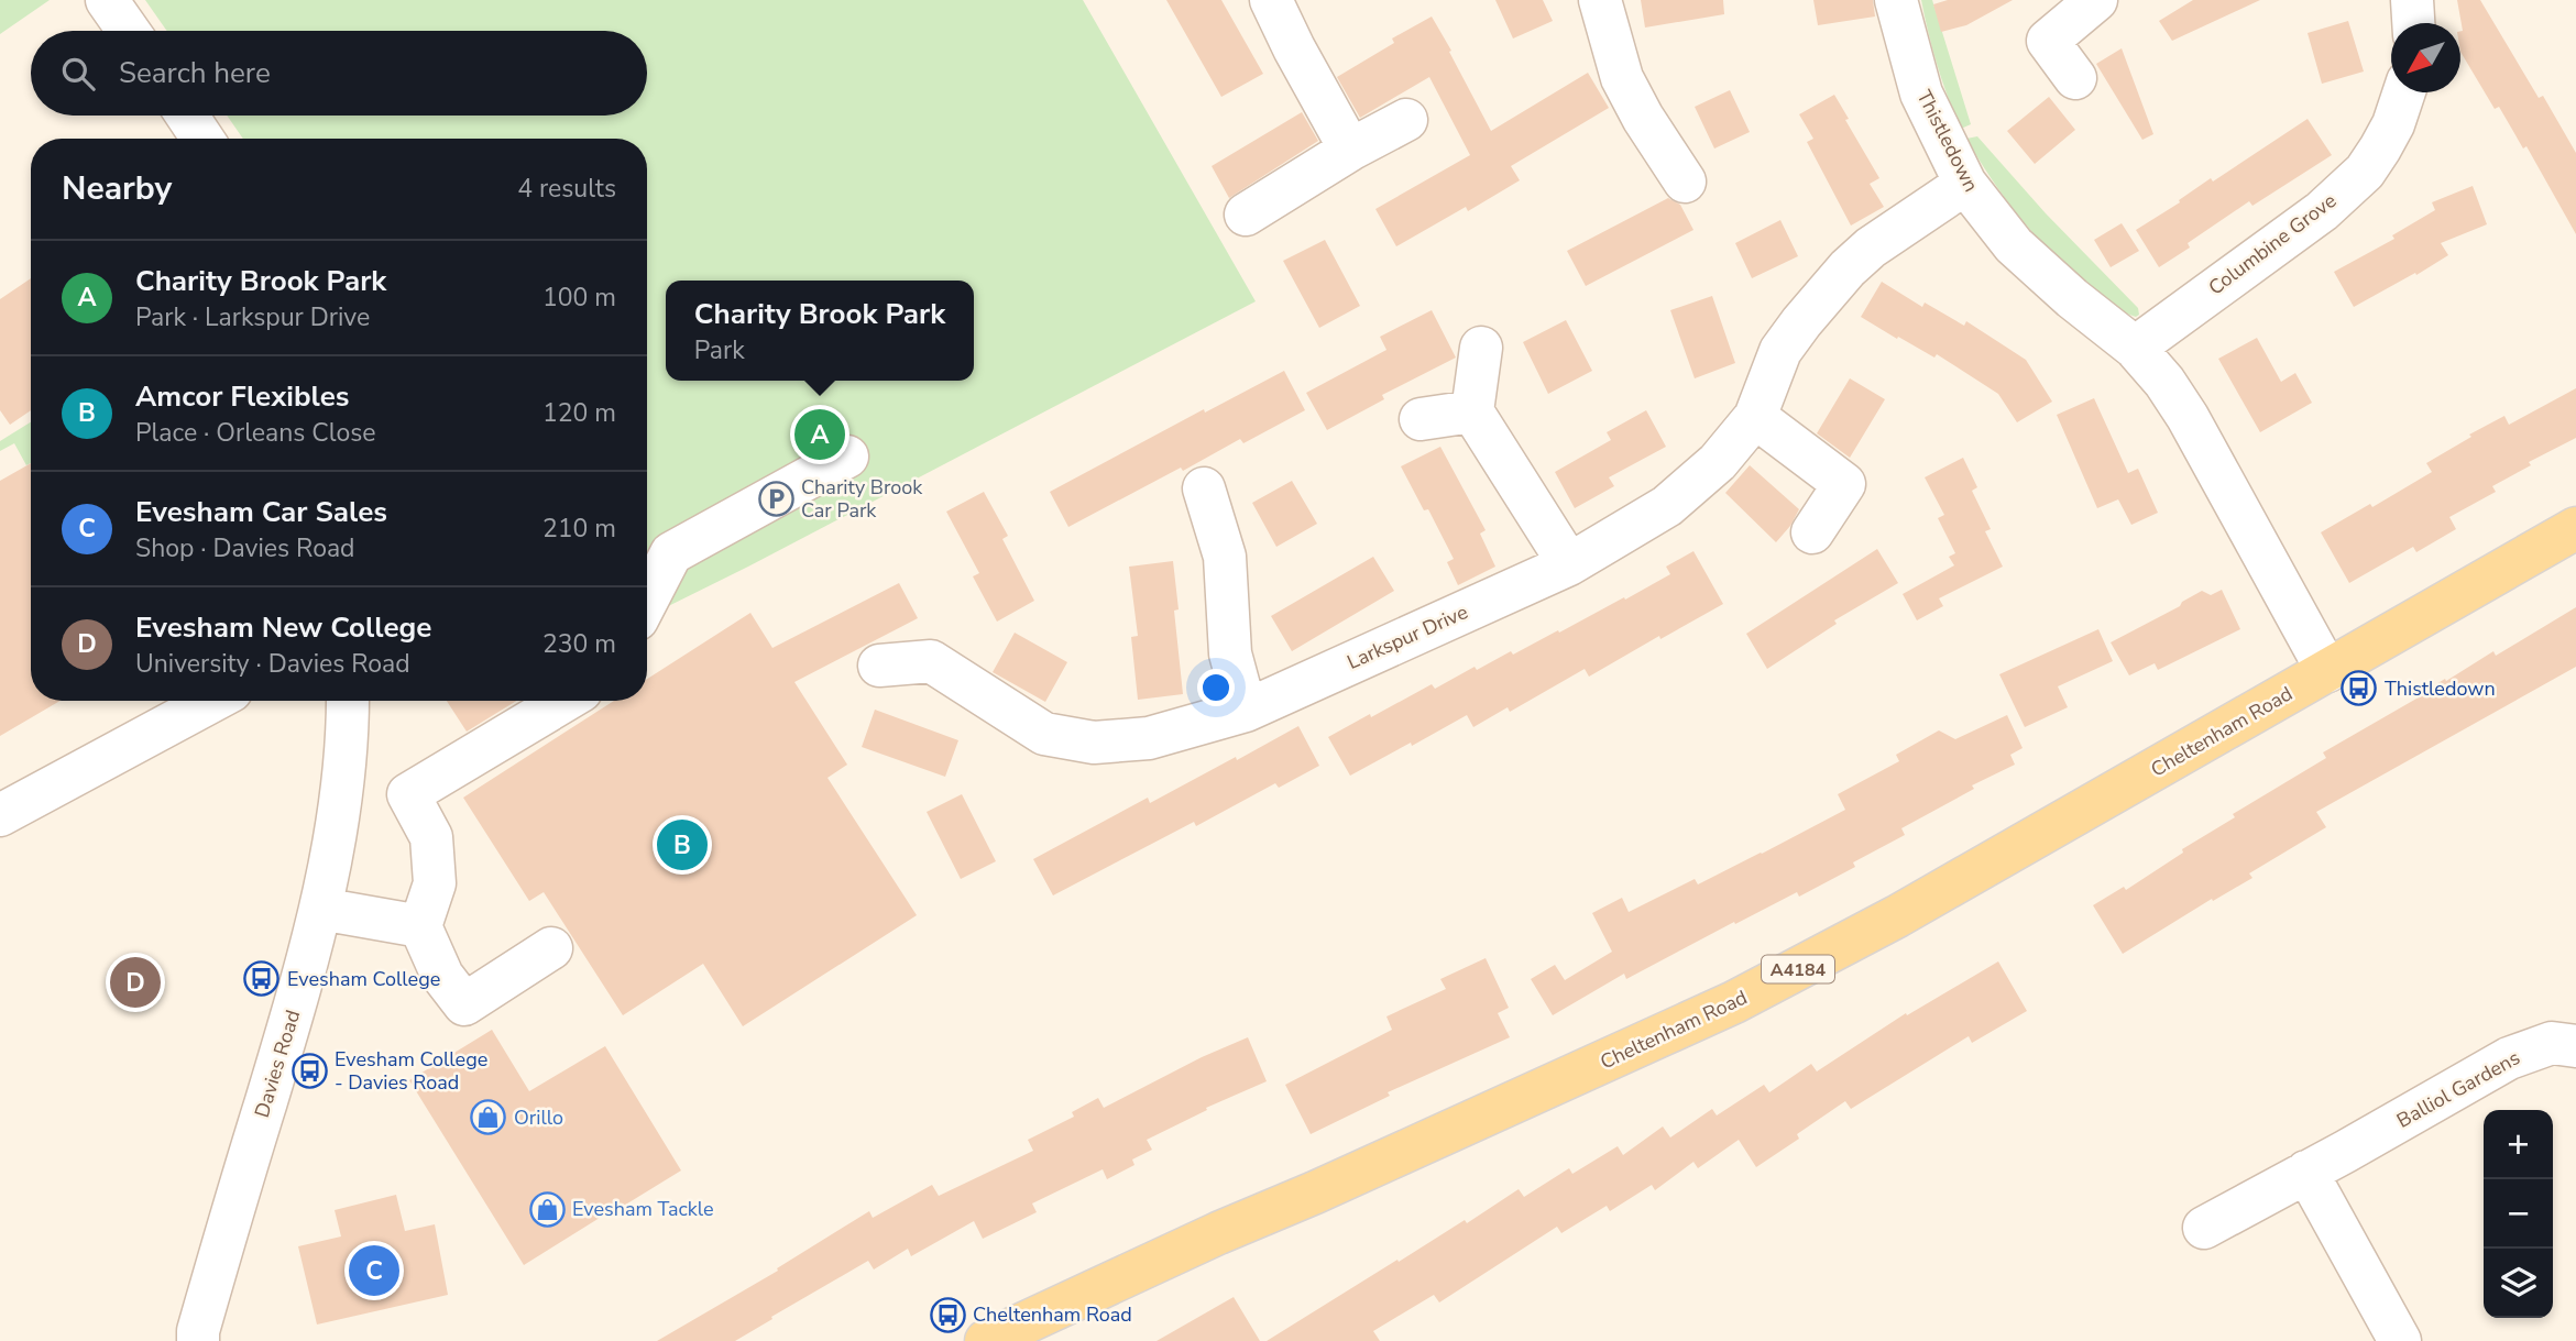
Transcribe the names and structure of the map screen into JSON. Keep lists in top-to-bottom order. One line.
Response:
{"streets":{"main road":["Cheltenham Road","A4184"],"street":["Thistledown","Columbine Grove","Larkspur Drive","Davies Road","Balliol Gardens"]},"crossings":[["Thistledown","Columbine Grove"],["Thistledown","Larkspur Drive"],["Thistledown","Cheltenham Road"]],"places":{"parking":["Charity Brook Car Park"],"bus stop":["Thistledown","Evesham College","Evesham College - Davies Road","Cheltenham Road"],"shop":["Orillo","Evesham Tackle"]},"north":"bottom left","page":{"search":"Search here","heading":["Nearby","4 results"],"list":[{"mark":"A","name":"Charity Brook Park","note":"Park · Larkspur Drive","value":"100 m"},{"mark":"B","name":"Amcor Flexibles","note":"Place · Orleans Close","value":"120 m"},{"mark":"C","name":"Evesham Car Sales","note":"Shop · Davies Road","value":"210 m"},{"mark":"D","name":"Evesham New College","note":"University · Davies Road","value":"230 m"}],"popup":["Charity Brook Park","Park"],"pins":["A","B","D","C"],"map_buttons":["+","−"]}}
